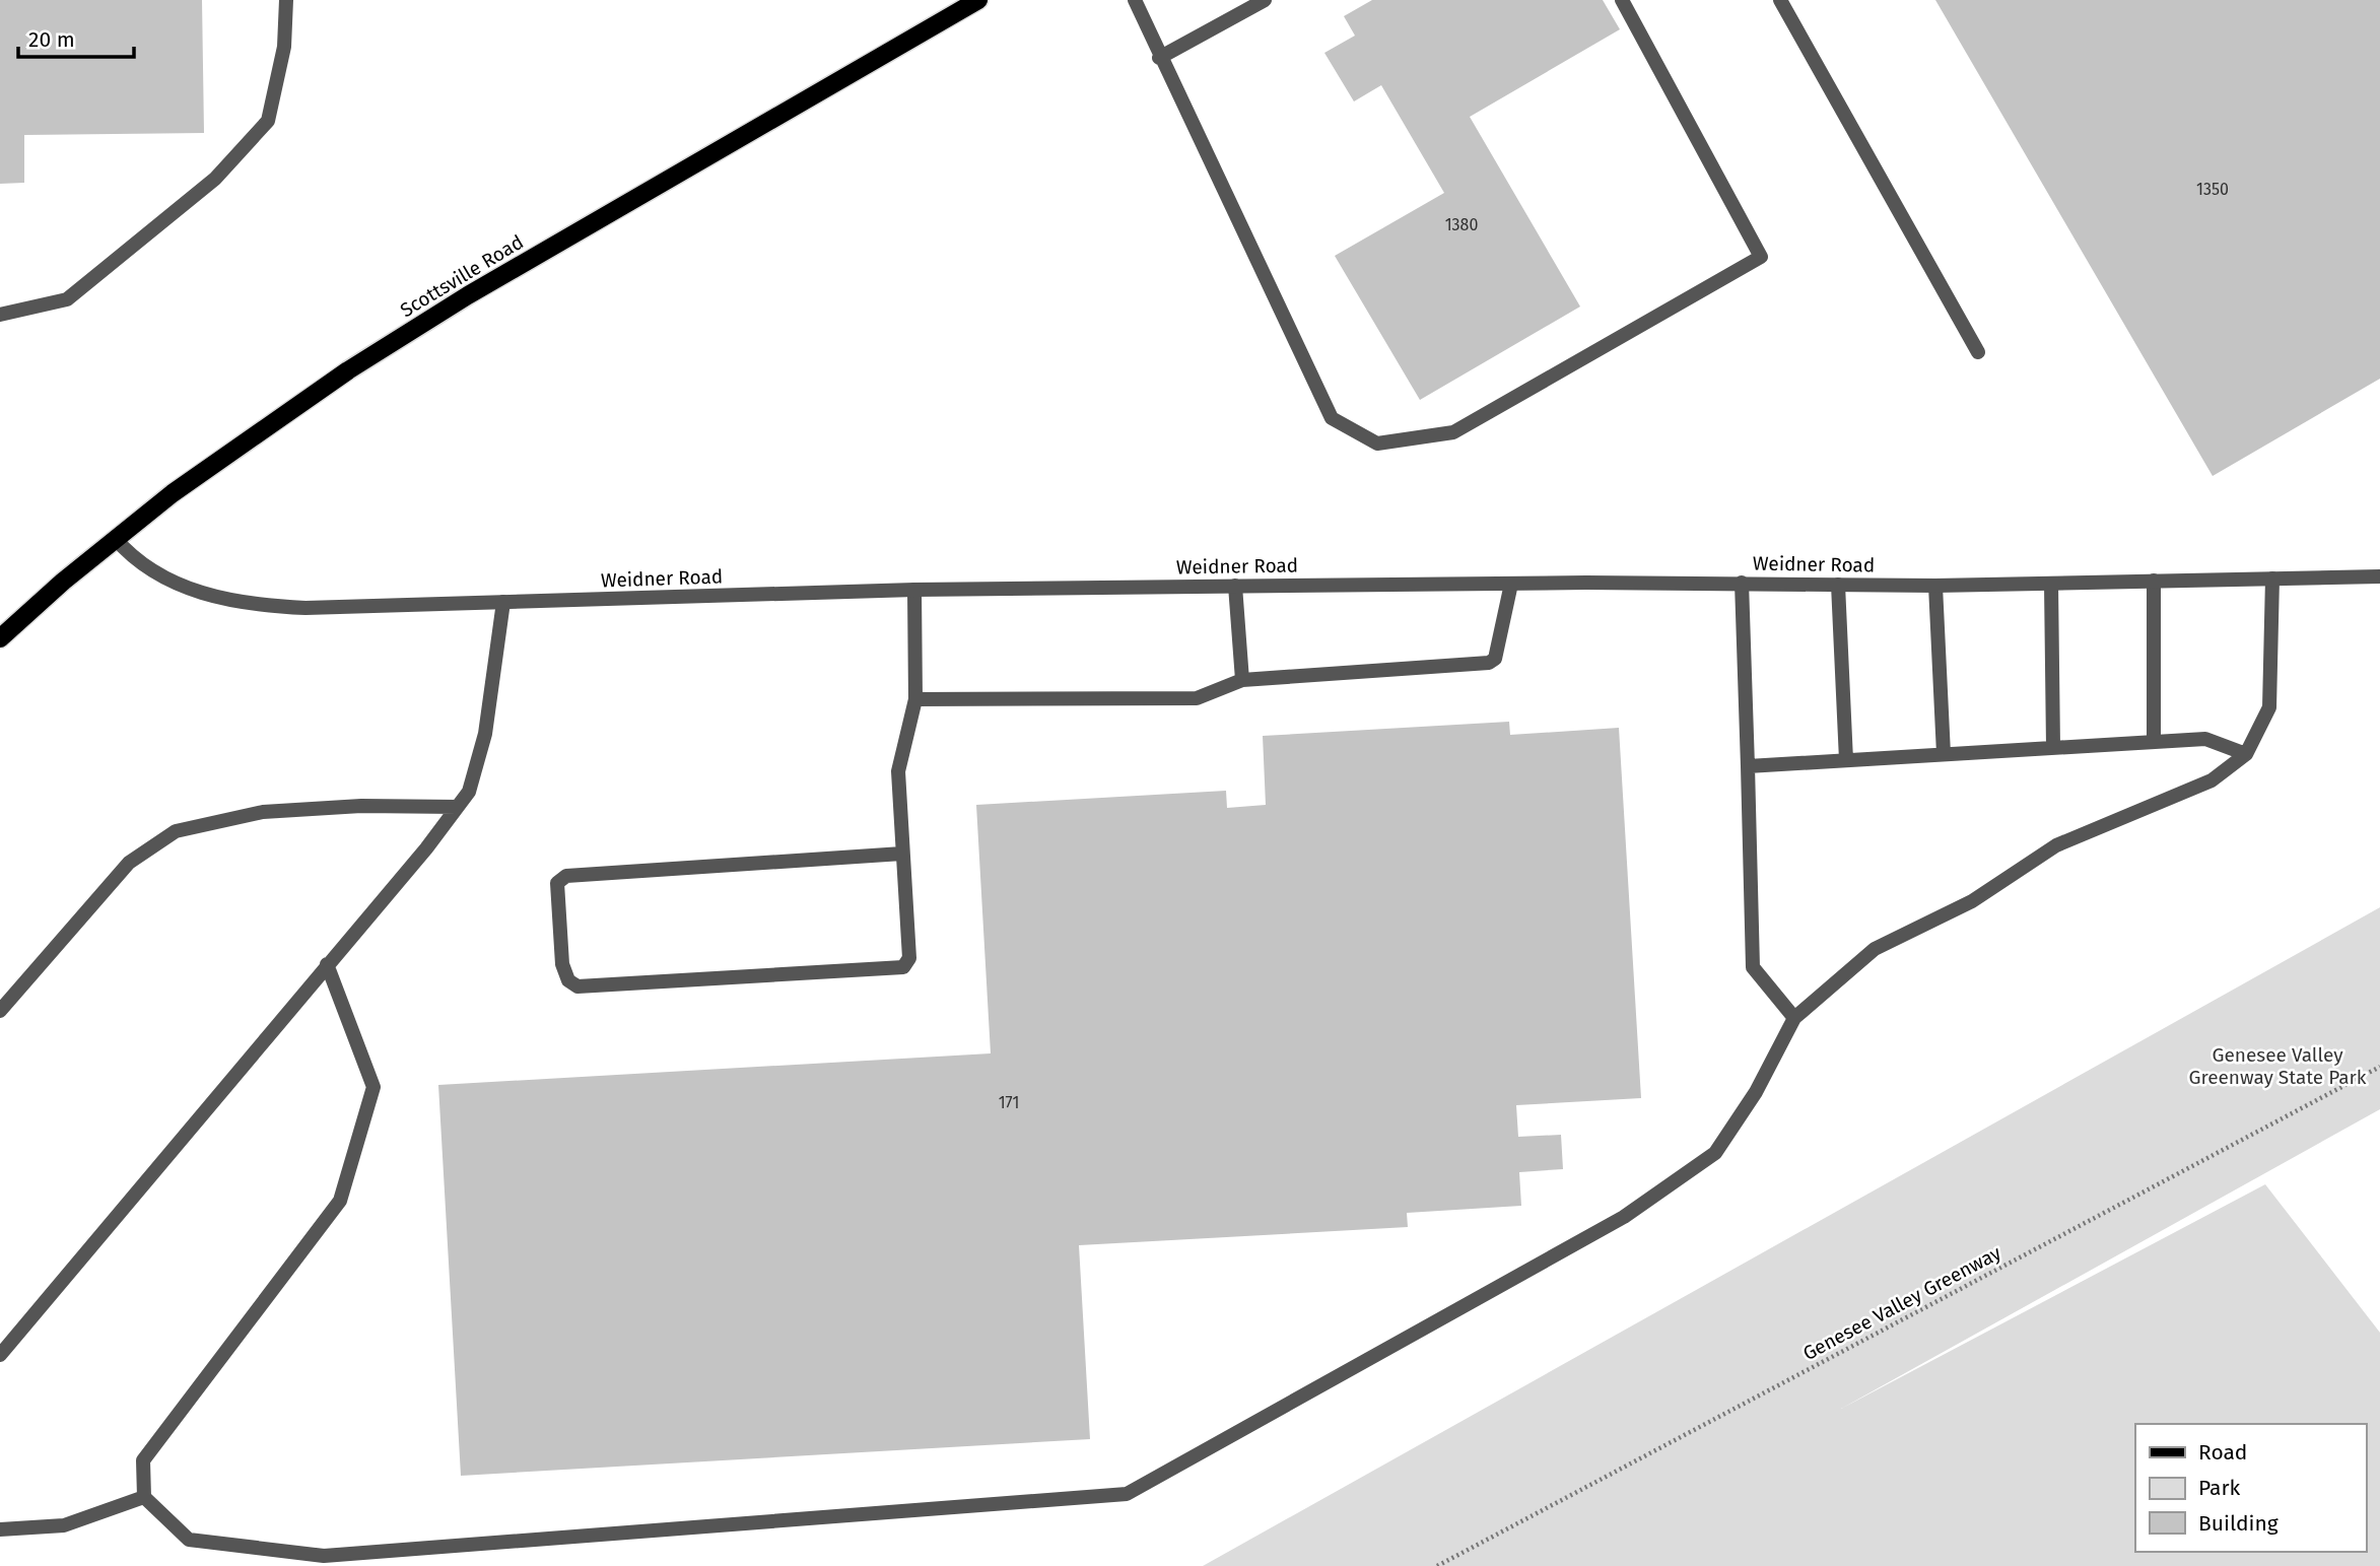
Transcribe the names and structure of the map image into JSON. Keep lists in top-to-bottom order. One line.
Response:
{"streets":{"main road":["Scottsville Road"],"street":["Weidner Road"],"path":["Genesee Valley Greenway"]},"crossings":[["Scottsville Road","Weidner Road"]],"parks":["Genesee Valley Greenway State Park"],"house_numbers":["1350","1380","171"],"legend":["Road","Park","Building"],"scale_bar":"20 m"}
